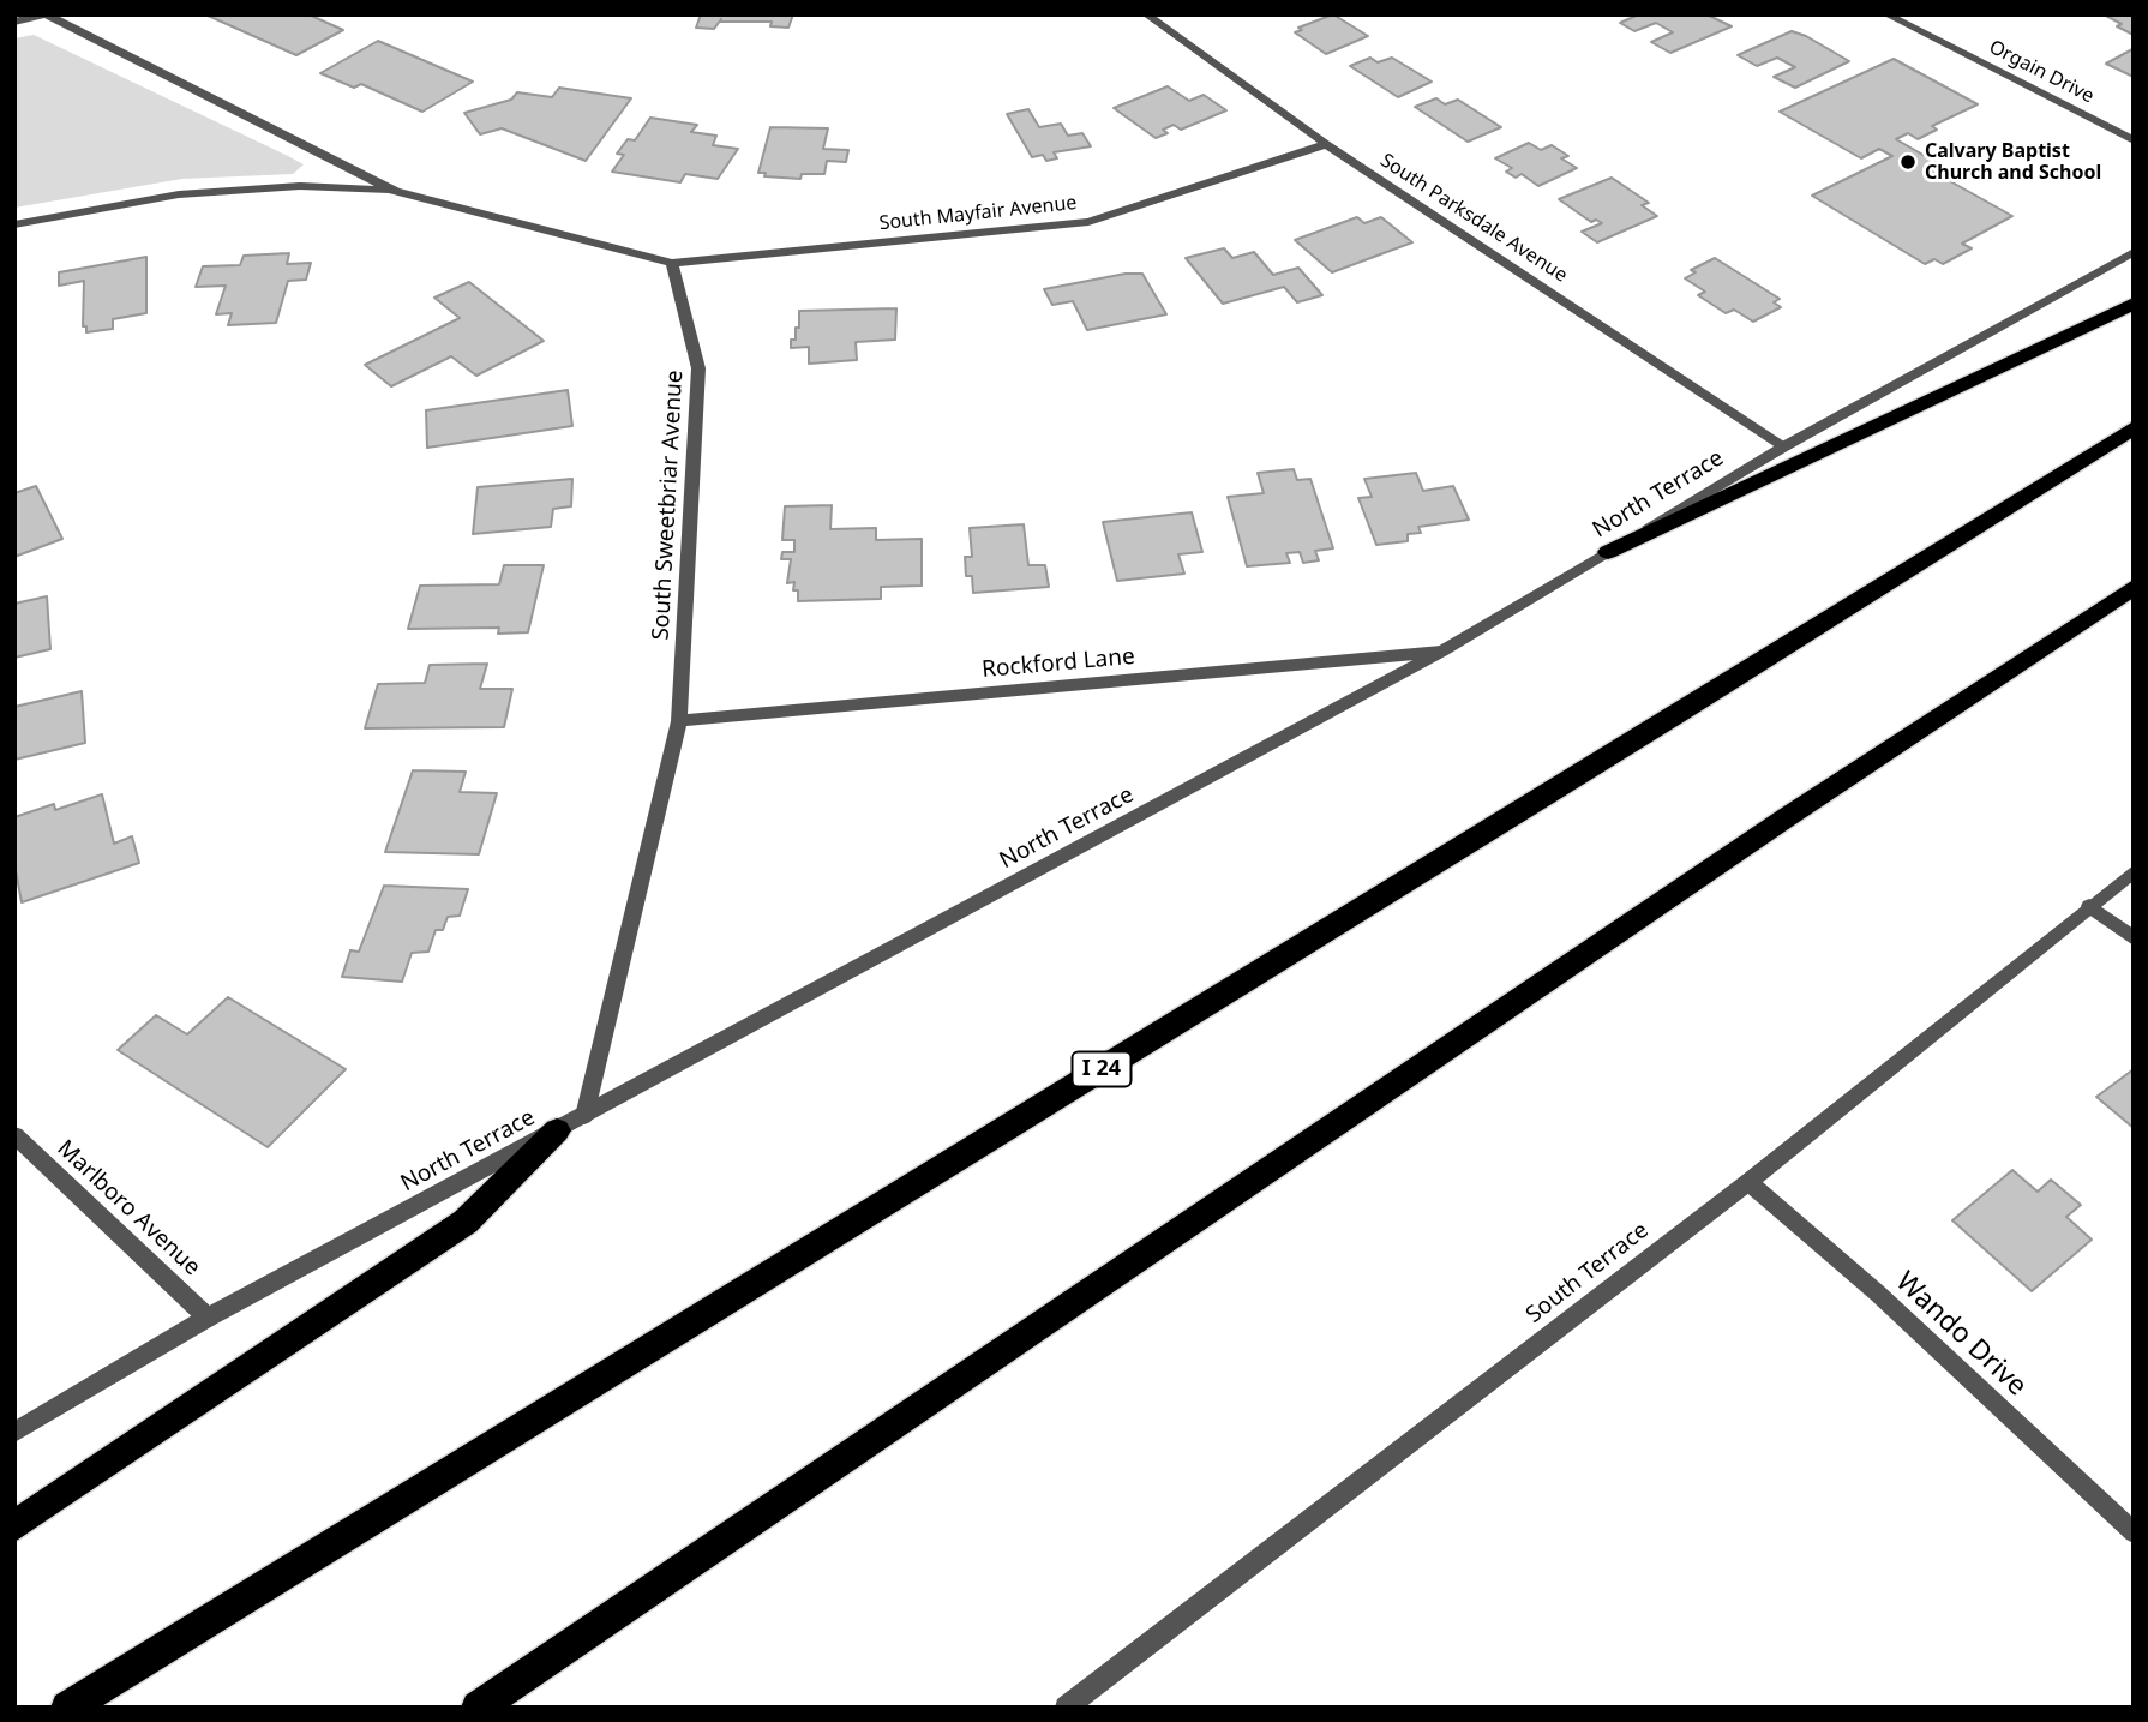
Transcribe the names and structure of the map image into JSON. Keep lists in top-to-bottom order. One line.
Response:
{"streets":{"highway":["I 24"],"street":["Orgain Drive","South Mayfair Avenue","South Parksdale Avenue","North Terrace","South Sweetbriar Avenue","Rockford Lane","Marlboro Avenue","South Terrace","Wando Drive"]},"crossings":[["South Mayfair Avenue","South Parksdale Avenue"],["South Mayfair Avenue","South Sweetbriar Avenue"],["South Parksdale Avenue","North Terrace"],["North Terrace","South Sweetbriar Avenue"],["North Terrace","Rockford Lane"],["North Terrace","Marlboro Avenue"],["South Sweetbriar Avenue","Rockford Lane"],["South Terrace","Wando Drive"]],"places":["Calvary Baptist Church and School"]}
